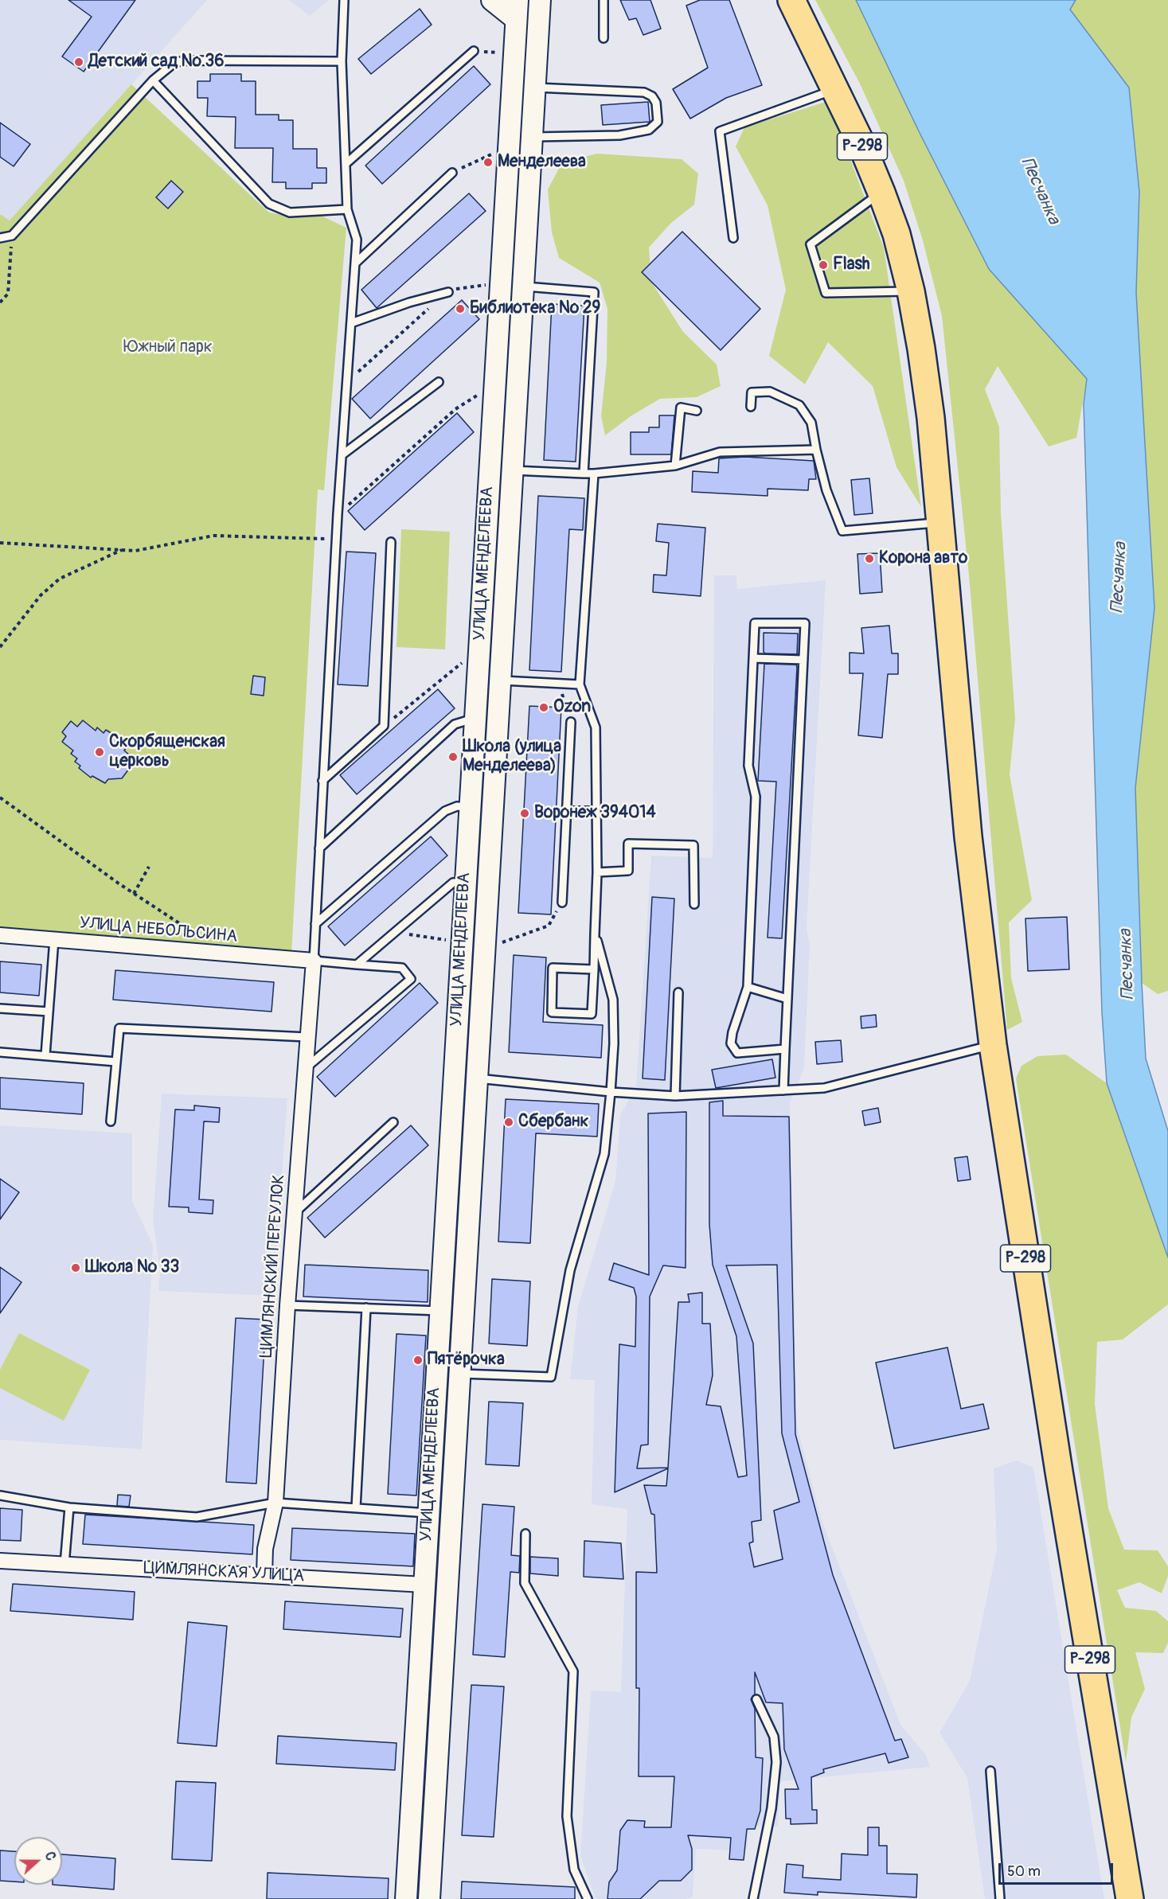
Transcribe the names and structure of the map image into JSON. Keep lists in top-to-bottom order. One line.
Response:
{"streets":{"highway":["Р-298"],"street":["УЛИЦА МЕНДЕЛЕЕВА","УЛИЦА НЕБОЛЬСИНА","ЦИМЛЯНСКИЙ ПЕРЕУЛОК","ЦИМЛЯНСКАЯ УЛИЦА"]},"crossings":[["УЛИЦА МЕНДЕЛЕЕВА","ЦИМЛЯНСКАЯ УЛИЦА"],["УЛИЦА НЕБОЛЬСИНА","ЦИМЛЯНСКИЙ ПЕРЕУЛОК"],["ЦИМЛЯНСКИЙ ПЕРЕУЛОК","ЦИМЛЯНСКАЯ УЛИЦА"]],"water":["Песчанка"],"parks":["Южный парк"],"places":["Детский сад № 36","Менделеева","Flash","Библиотека № 29","Корона авто","Ozon","Скорбященская церковь","Школа (улица Менделеева)","Воронеж 394014","Сбербанк","Школа № 33","Пятёрочка"],"scale_bar":"50 m","north":"right"}
